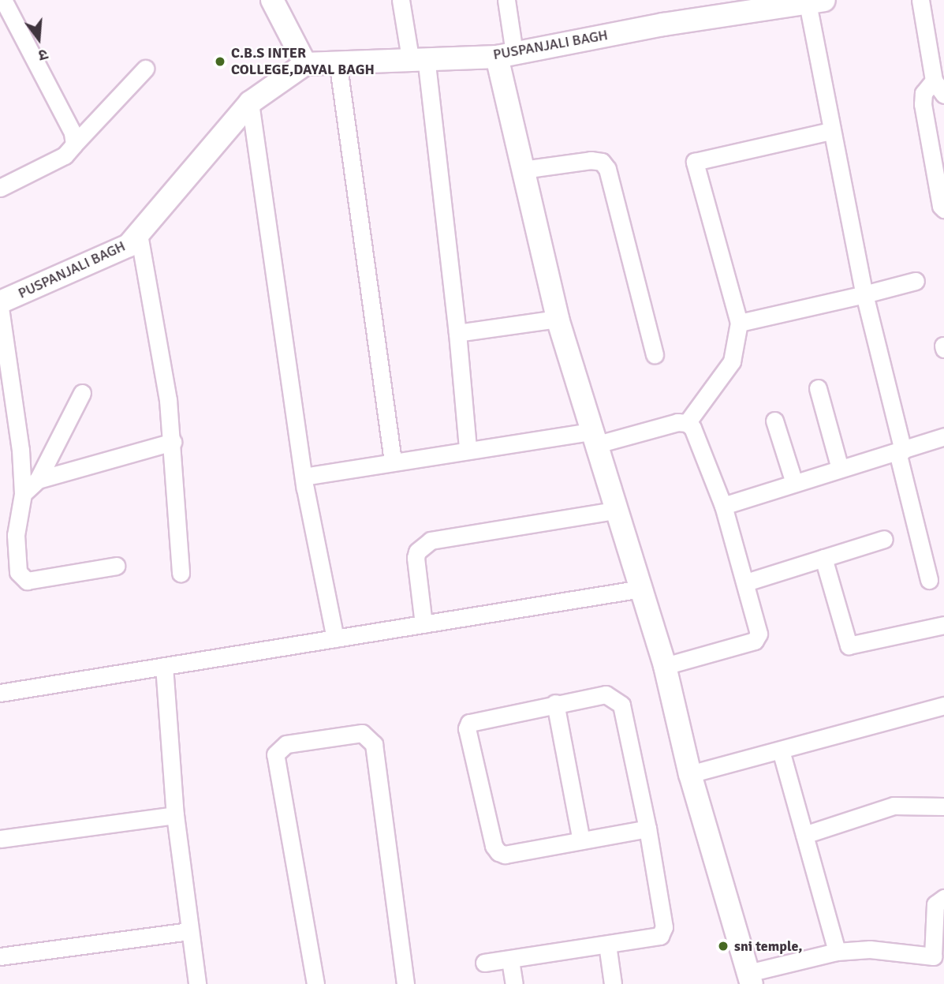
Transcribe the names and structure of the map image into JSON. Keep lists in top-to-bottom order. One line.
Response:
{"streets":{"street":["PUSPANJALI BAGH"]},"places":["C.B.S INTER COLLEGE,DAYAL BAGH","sni temple,"],"north":"bottom"}
